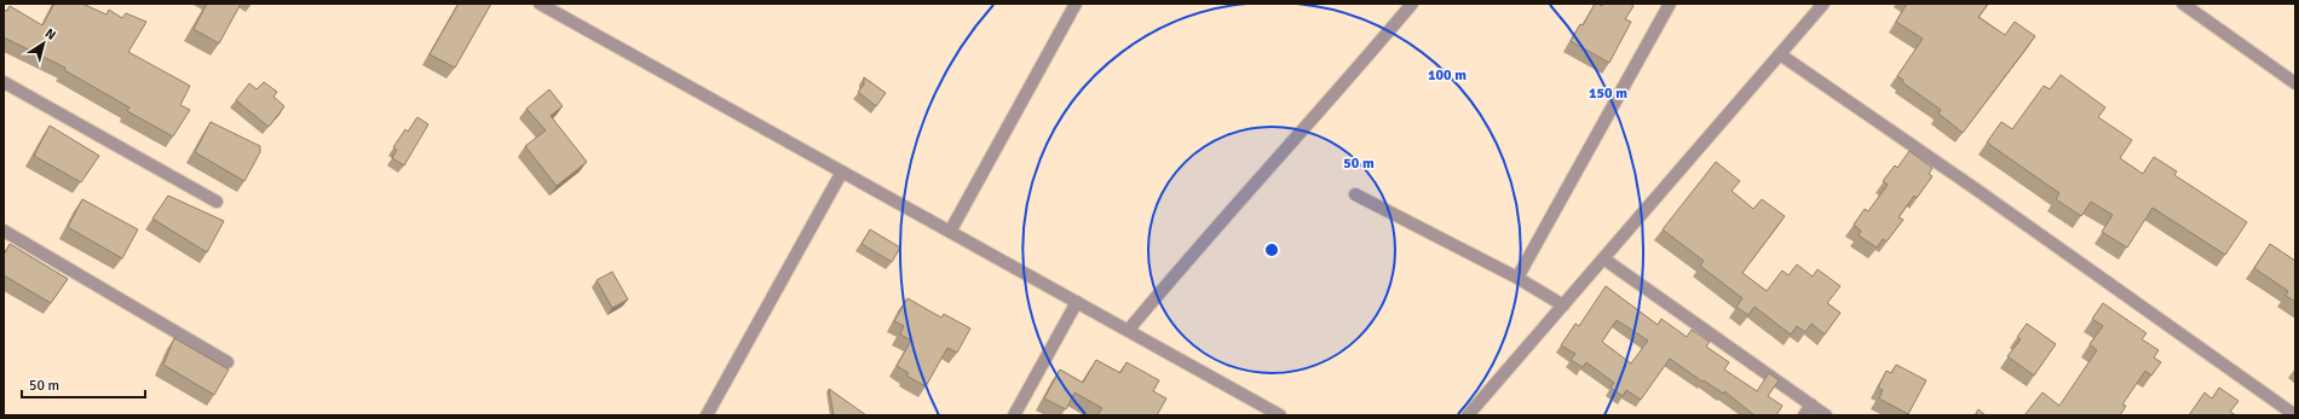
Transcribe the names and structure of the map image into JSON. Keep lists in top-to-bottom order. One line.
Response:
{"scale_bar":"50 m","north":"top right","rings":["100 m","150 m","50 m"]}
